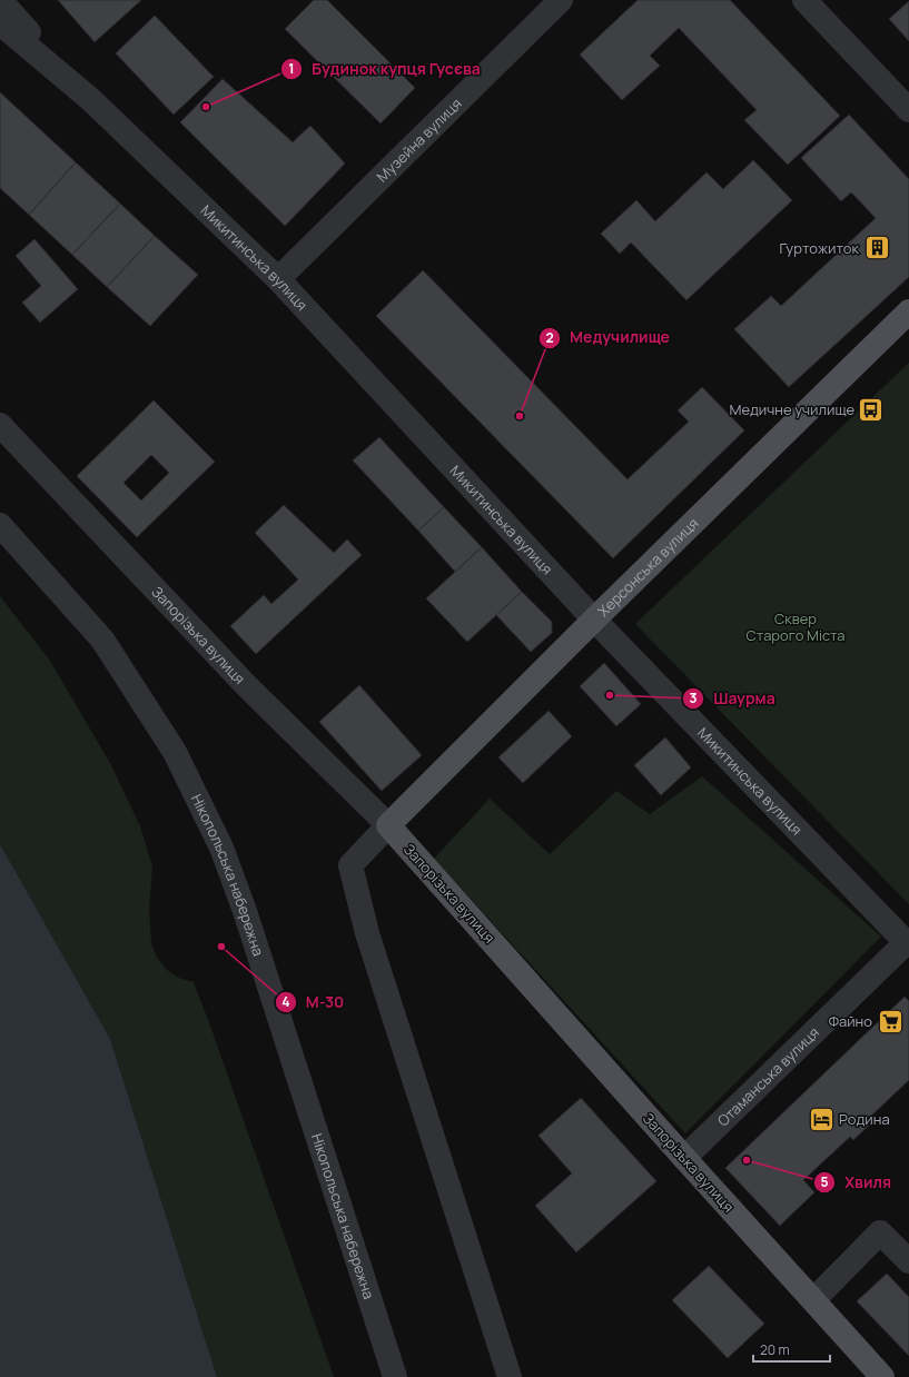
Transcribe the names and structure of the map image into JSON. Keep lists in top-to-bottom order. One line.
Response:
{"streets":{"main road":["Херсонська вулиця","Запорізька вулиця"],"street":["Музейна вулиця","Микитинська вулиця","Нікопольська набережна","Отаманська вулиця"]},"crossings":[["Музейна вулиця","Микитинська вулиця"],["Микитинська вулиця","Херсонська вулиця"],["Микитинська вулиця","Отаманська вулиця"],["Херсонська вулиця","Запорізька вулиця"],["Запорізька вулиця","Отаманська вулиця"]],"parks":["Сквер Старого Міста"],"places":{"other":["Будинок купця Гусєва","Медучилище","Шаурма","М-30","Хвиля"],"building":["Гуртожиток"],"bus stop":["Медичне училище"],"supermarket":["Файно"],"hotel":["Родина"]},"scale_bar":"20 m"}
